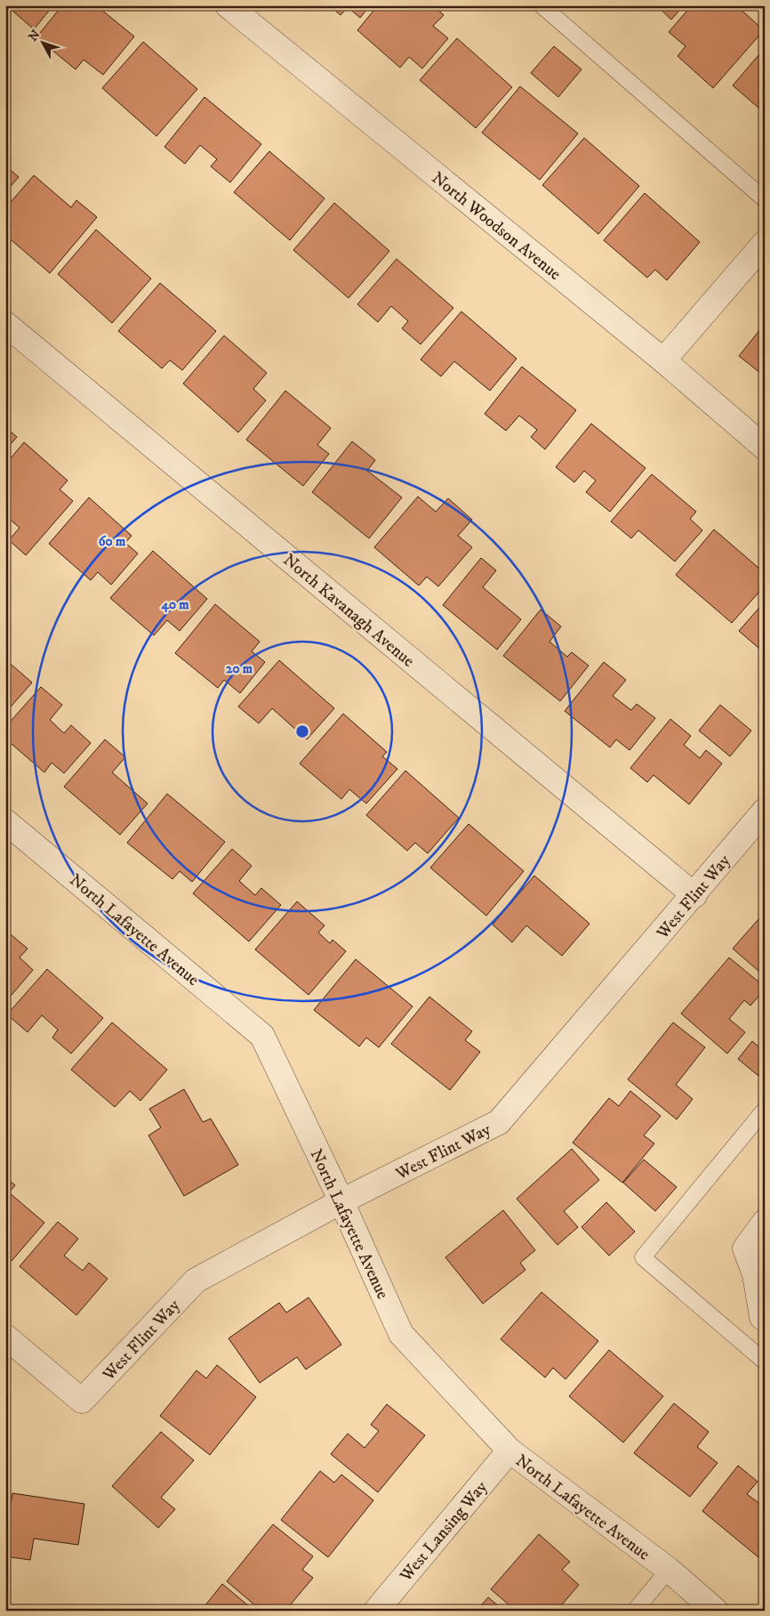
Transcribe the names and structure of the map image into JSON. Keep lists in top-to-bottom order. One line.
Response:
{"streets":{"street":["North Woodson Avenue","North Kavanagh Avenue","West Flint Way","North Lafayette Avenue","West Lansing Way"]},"crossings":[["North Kavanagh Avenue","West Flint Way"],["West Flint Way","North Lafayette Avenue"],["North Lafayette Avenue","West Lansing Way"]],"north":"top left","rings":["60 m","40 m","20 m"]}
